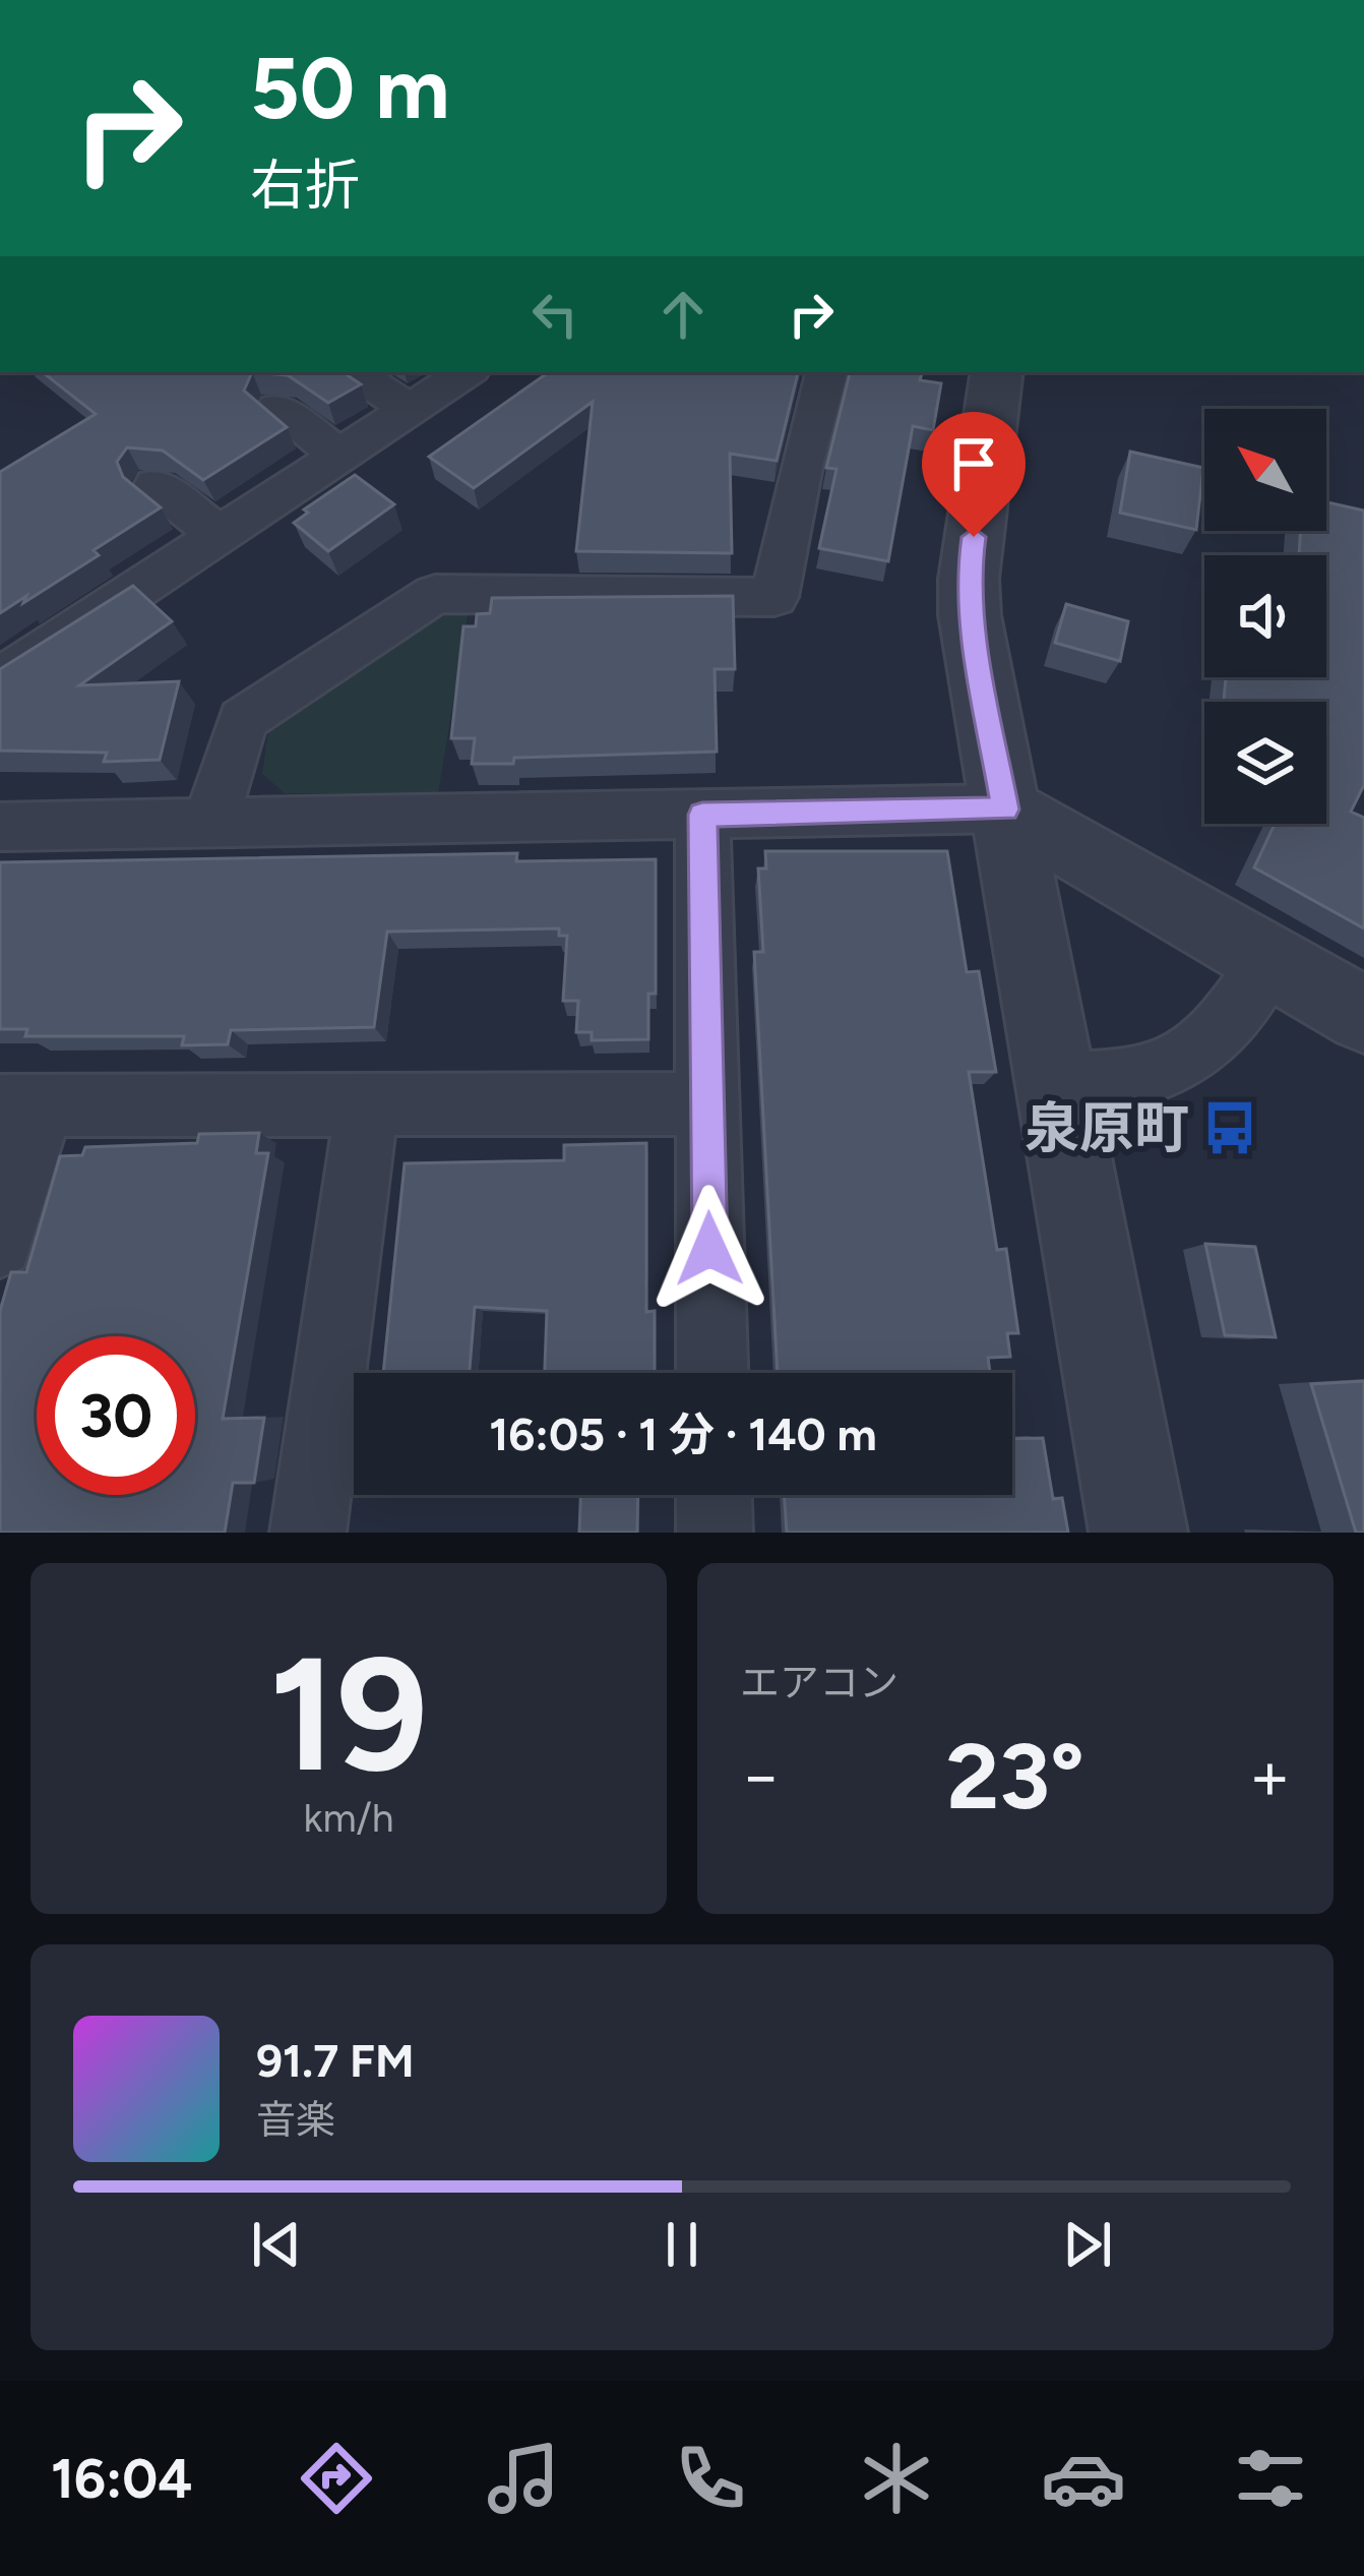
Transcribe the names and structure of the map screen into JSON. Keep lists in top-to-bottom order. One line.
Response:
{"places":{"bus stop":["泉原町"]},"north":"top left","page":{"turn":["50 m","右折"],"limit":"30","trip":"16:05 · 1 分 · 140 m","tile":[["19","km/h"],"エアコン"],"heat":["−","23°","+"],"song":["91.7 FM","音楽"],"tabs":"16:04"}}
